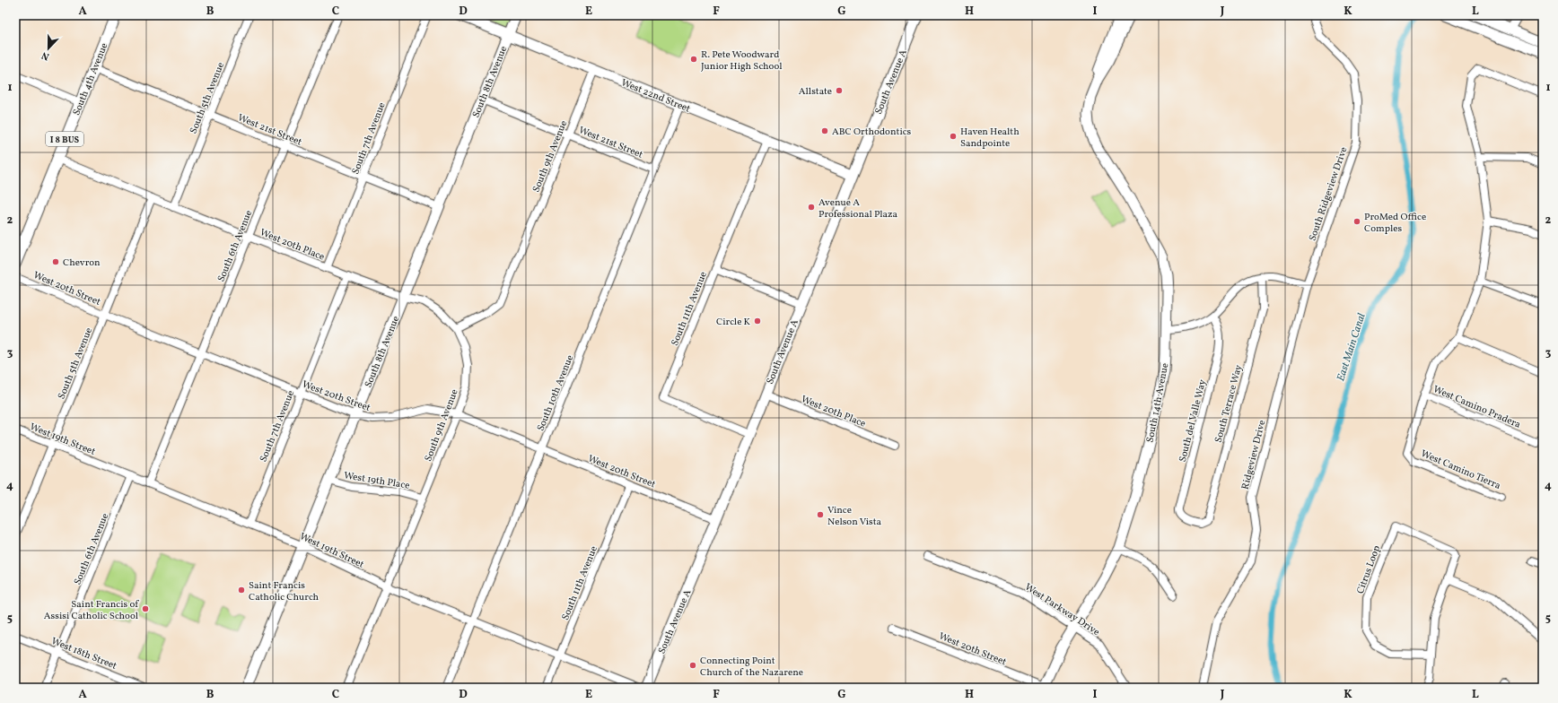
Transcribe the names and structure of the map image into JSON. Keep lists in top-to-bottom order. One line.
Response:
{"streets":{"main road":["South 4th Avenue","I 8 BUS"],"street":["South 8th Avenue","South Avenue A","West 22nd Street","South 5th Avenue","West 21st Street","South 7th Avenue","South 9th Avenue","South Ridgeview Drive","West 20th Place","South 6th Avenue","West 20th Street","South 11th Avenue","South 10th Avenue","South 14th Avenue","South Terrace Way","West Camino Pradera","South del Valle Way","West 19th Street","Ridgeview Drive","West Camino Tierra","West 19th Place","Citrus Loop","West Parkway Drive","West 18th Street"]},"crossings":[["South 4th Avenue","West 21st Street"],["South 4th Avenue","West 20th Place"],["South 8th Avenue","West 22nd Street"],["South 8th Avenue","West 21st Street"],["South 8th Avenue","West 20th Place"],["South 8th Avenue","West 20th Street"],["South 8th Avenue","West 19th Street"],["South 8th Avenue","West 19th Place"],["South Avenue A","West 22nd Street"],["South Avenue A","West 20th Place"],["South Avenue A","West 20th Street"],["South Avenue A","South 11th Avenue"],["West 22nd Street","South 9th Avenue"],["West 22nd Street","South 11th Avenue"],["West 22nd Street","South 10th Avenue"],["South 5th Avenue","West 21st Street"],["South 5th Avenue","West 20th Place"],["South 5th Avenue","West 20th Street"],["South 5th Avenue","West 19th Street"],["West 21st Street","South 7th Avenue"],["West 21st Street","South 9th Avenue"],["West 21st Street","South 6th Avenue"],["West 21st Street","South 10th Avenue"],["South 7th Avenue","West 20th Place"],["South 7th Avenue","West 20th Street"],["South 7th Avenue","West 19th Street"],["South 9th Avenue","West 20th Place"],["South 9th Avenue","West 20th Street"],["South 9th Avenue","West 19th Street"],["South 9th Avenue","West 19th Place"],["South Ridgeview Drive","Ridgeview Drive"],["West 20th Place","South 6th Avenue"],["South 6th Avenue","West 20th Street"],["South 6th Avenue","West 19th Street"],["South 6th Avenue","West 18th Street"],["West 20th Street","South 11th Avenue"],["West 20th Street","South 10th Avenue"],["West 20th Street","South 14th Avenue"],["South 11th Avenue","West 19th Street"],["South 10th Avenue","West 19th Street"],["South 14th Avenue","West Parkway Drive"],["South Terrace Way","South del Valle Way"],["West Camino Pradera","West Camino Tierra"]],"water":["East Main Canal"],"places":["R. Pete Woodward Junior High School","Allstate","ABC Orthodontics","Haven Health Sandpointe","Avenue A Professional Plaza","ProMed Office Comples","Chevron","Circle K","Vince Nelson Vista","Saint Francis Catholic Church","Saint Francis of Assisi Catholic School","Connecting Point Church of the Nazarene"],"north":"bottom","grid":{"columns":["A","B","C","D","E","F","G","H","I","J","K","L"],"rows":["1","2","3","4","5"]}}
